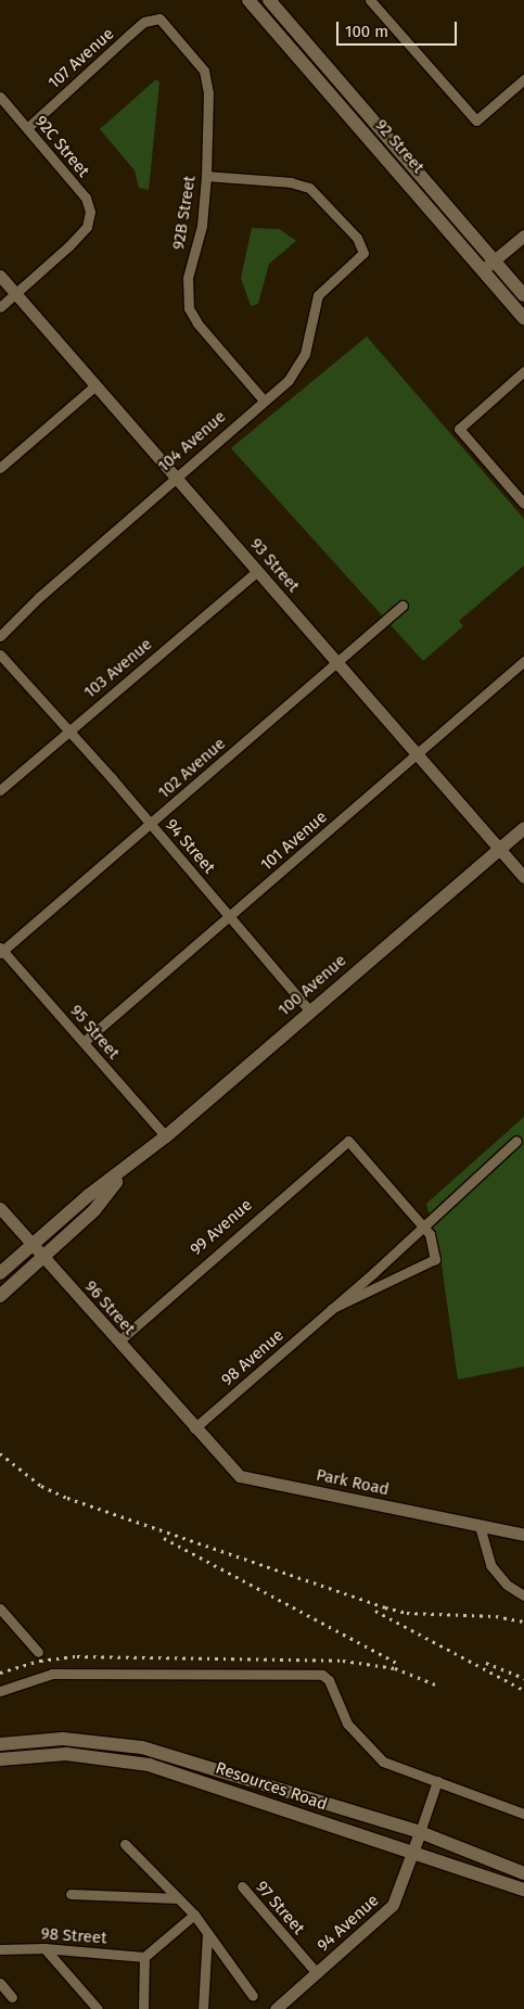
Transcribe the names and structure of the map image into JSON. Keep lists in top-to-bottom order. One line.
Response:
{"streets":{"main road":["92 Street","100 Avenue","Resources Road"],"street":["107 Avenue","92C Street","92B Street","104 Avenue","93 Street","103 Avenue","102 Avenue","101 Avenue","94 Street","95 Street","99 Avenue","96 Street","98 Avenue","Park Road","97 Street","94 Avenue","98 Street"]},"crossings":[["107 Avenue","92C Street"],["107 Avenue","92B Street"],["92C Street","93 Street"],["92B Street","104 Avenue"],["104 Avenue","93 Street"],["93 Street","103 Avenue"],["93 Street","102 Avenue"],["93 Street","101 Avenue"],["93 Street","100 Avenue"],["103 Avenue","94 Street"],["102 Avenue","94 Street"],["102 Avenue","95 Street"],["101 Avenue","94 Street"],["101 Avenue","95 Street"],["94 Street","100 Avenue"],["100 Avenue","95 Street"],["100 Avenue","96 Street"],["99 Avenue","96 Street"],["99 Avenue","98 Avenue"],["96 Street","98 Avenue"],["96 Street","Park Road"],["98 Avenue","Park Road"],["Resources Road","94 Avenue"],["97 Street","94 Avenue"]],"scale_bar":"100 m"}
